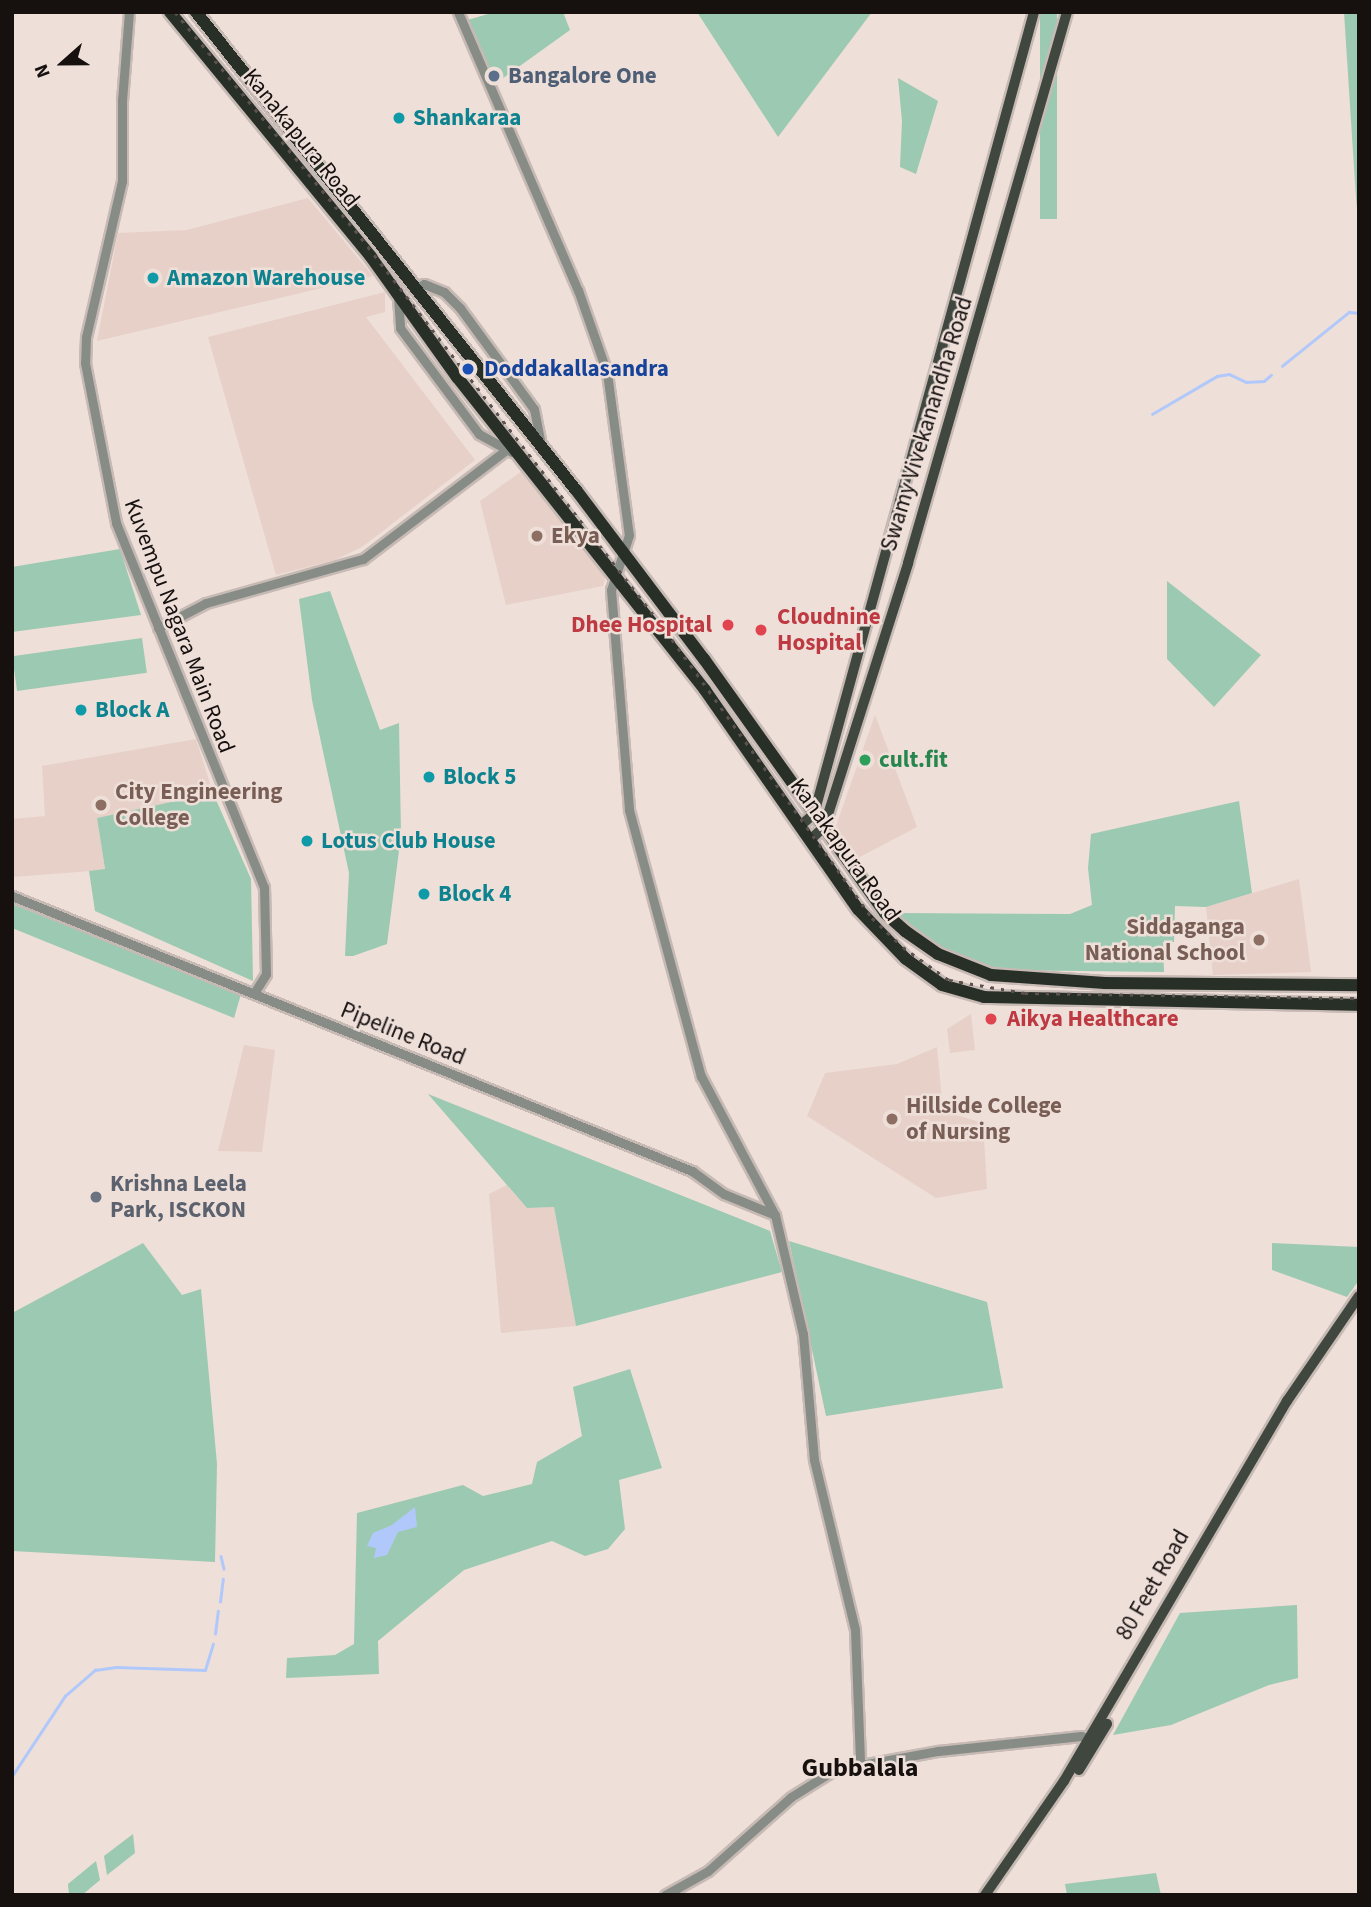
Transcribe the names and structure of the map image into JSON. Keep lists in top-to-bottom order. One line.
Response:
{"streets":{"highway":["Kanakapura Road"],"main road":["Swamy Vivekanandha Road","80 Feet Road"],"street":["Kuvempu Nagara Main Road","Pipeline Road"]},"crossings":[["Kanakapura Road","Swamy Vivekanandha Road"],["Kuvempu Nagara Main Road","Pipeline Road"]],"districts":["Gubbalala"],"places":["Bangalore One","Shankaraa","Amazon Warehouse","Doddakallasandra","Ekya","Dhee Hospital","Cloudnine Hospital","Block A","cult.fit","Block 5","City Engineering College","Lotus Club House","Block 4","Siddaganga National School","Aikya Healthcare","Hillside College of Nursing","Krishna Leela Park, ISCKON"],"north":"left"}
